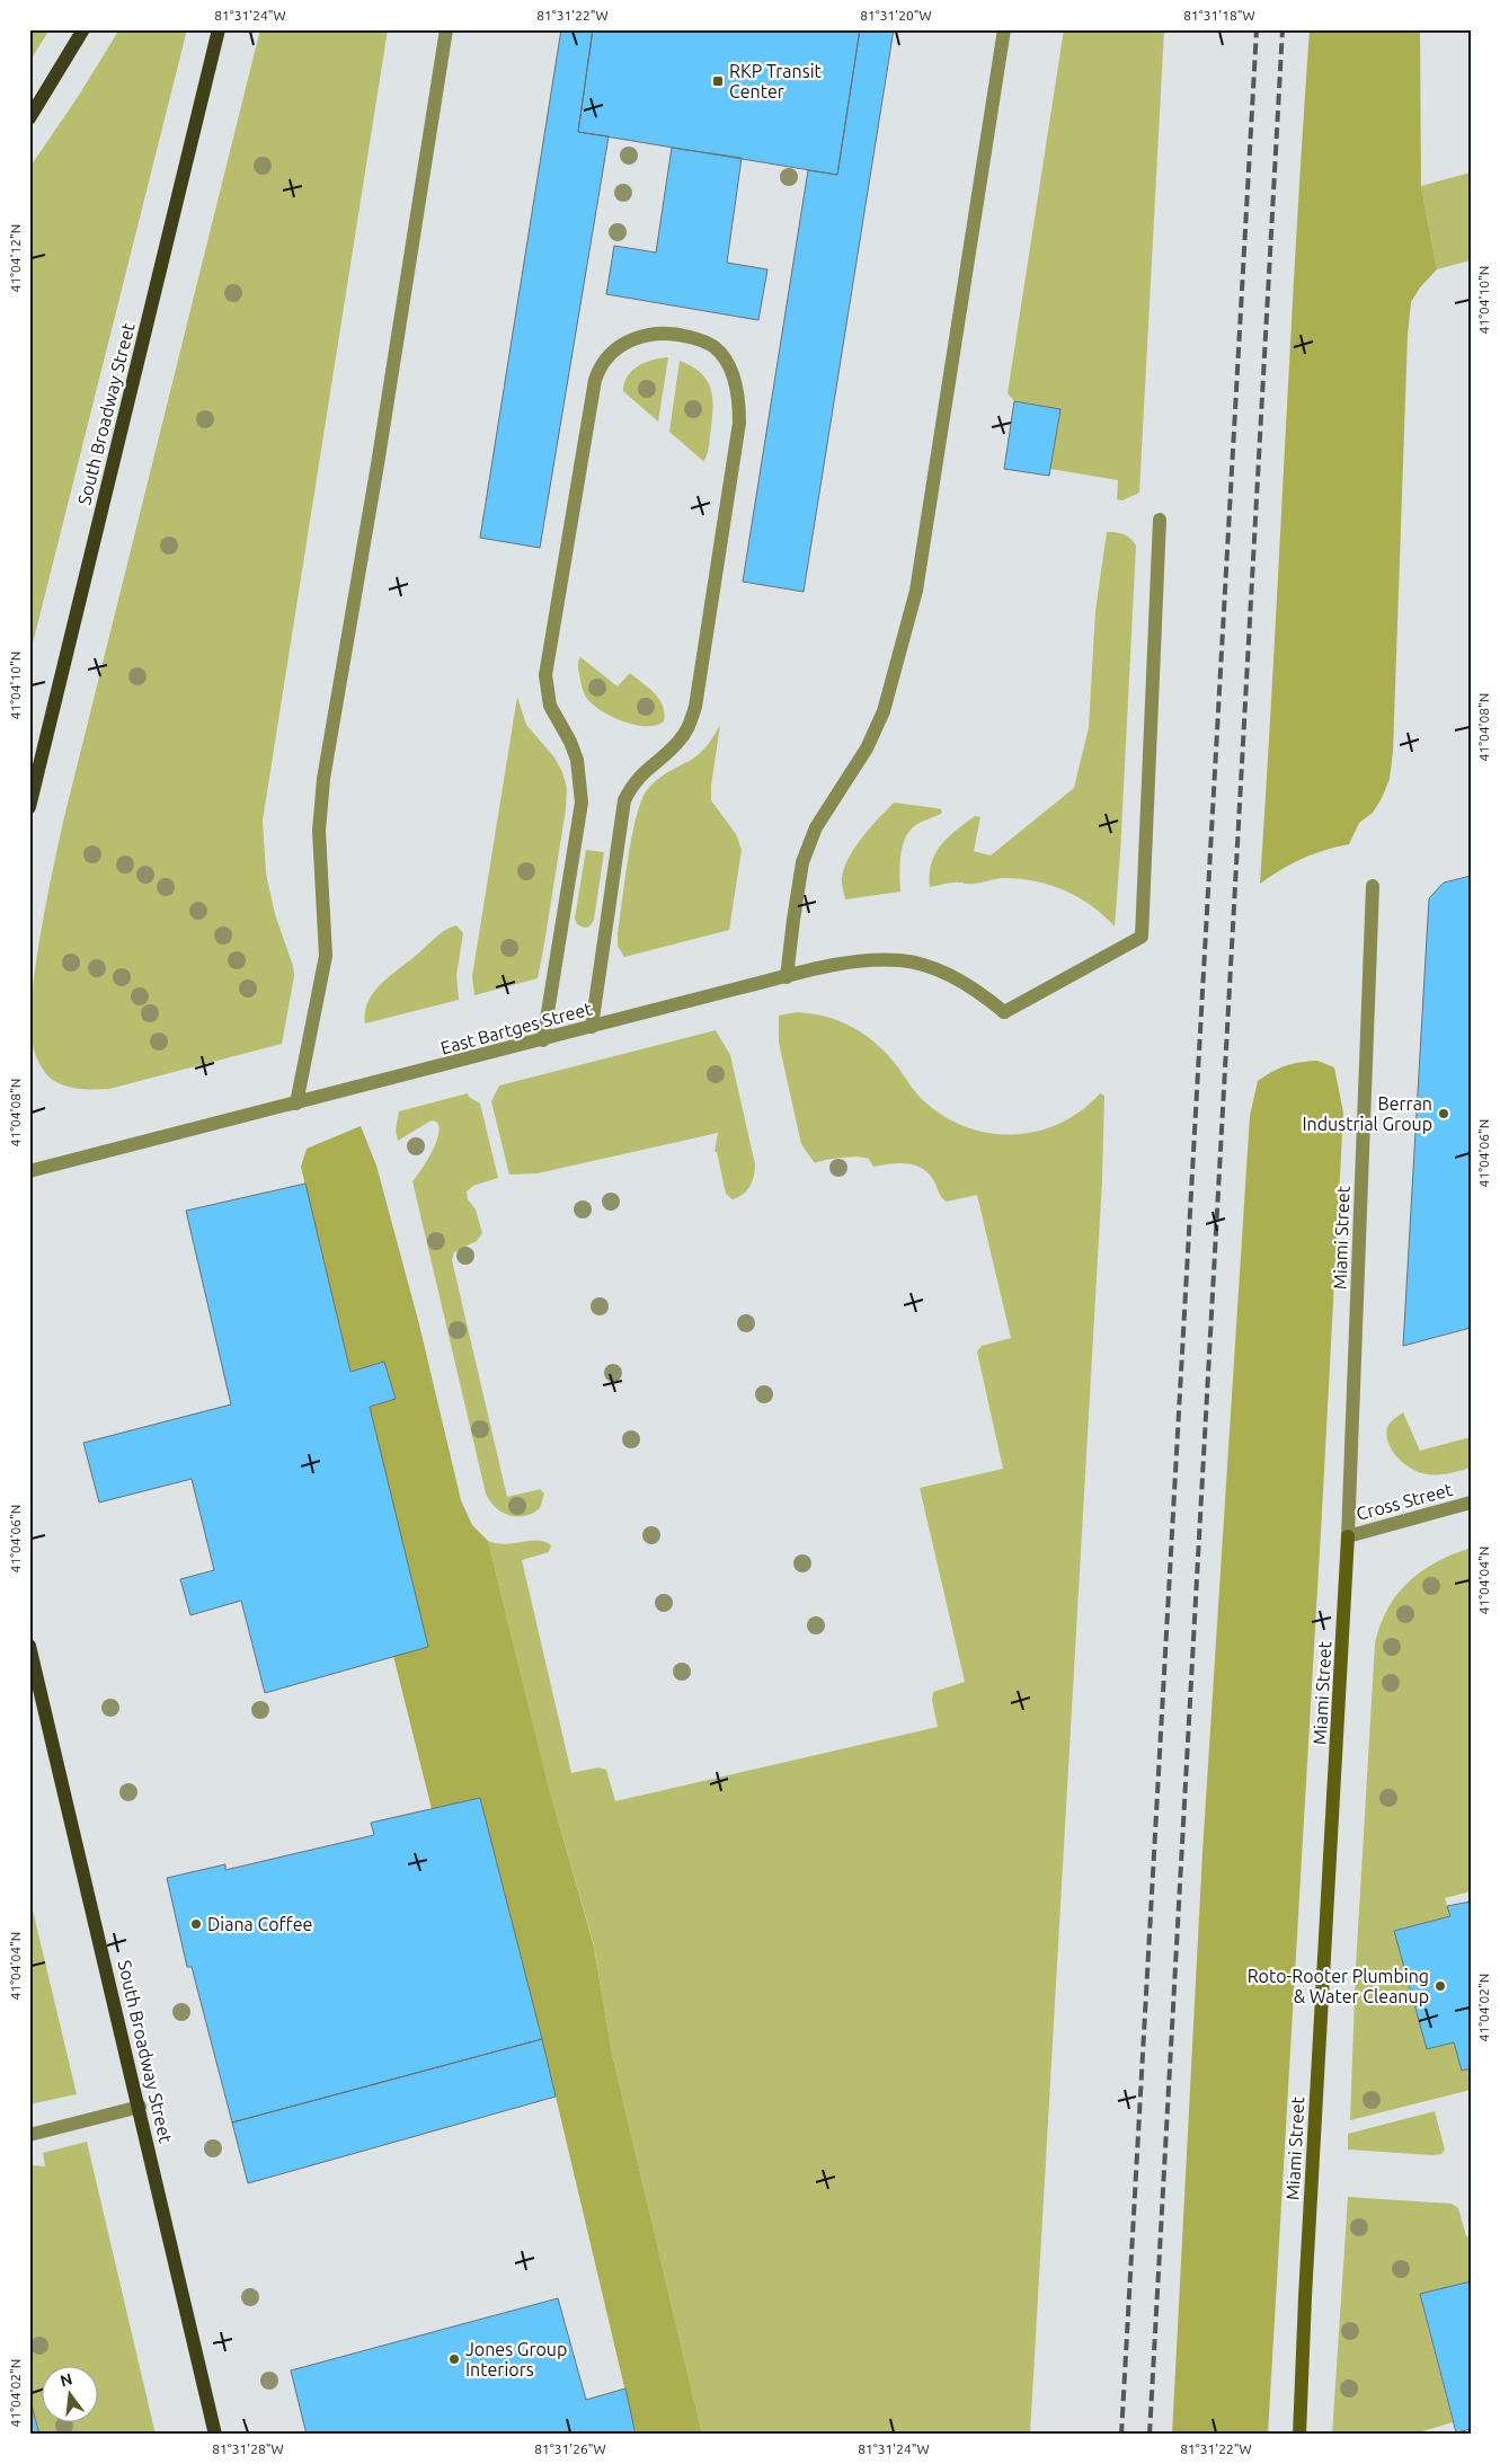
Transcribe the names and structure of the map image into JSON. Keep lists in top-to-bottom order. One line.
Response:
{"streets":{"main road":["South Broadway Street"],"street":["East Bartges Street","Miami Street","Cross Street"]},"crossings":[["Miami Street","Cross Street"]],"places":{"transit":["RKP Transit Center"],"other":["Berran Industrial Group","Diana Coffee","Roto-Rooter Plumbing & Water Cleanup","Jones Group Interiors"]},"north":"top","coordinates":["81°31'24\"W","81°31'22\"W","81°31'20\"W","81°31'18\"W","41°04'12\"N","41°04'10\"N","41°04'08\"N","41°04'06\"N","41°04'04\"N","41°04'02\"N","81°31'28\"W","81°31'26\"W"]}
